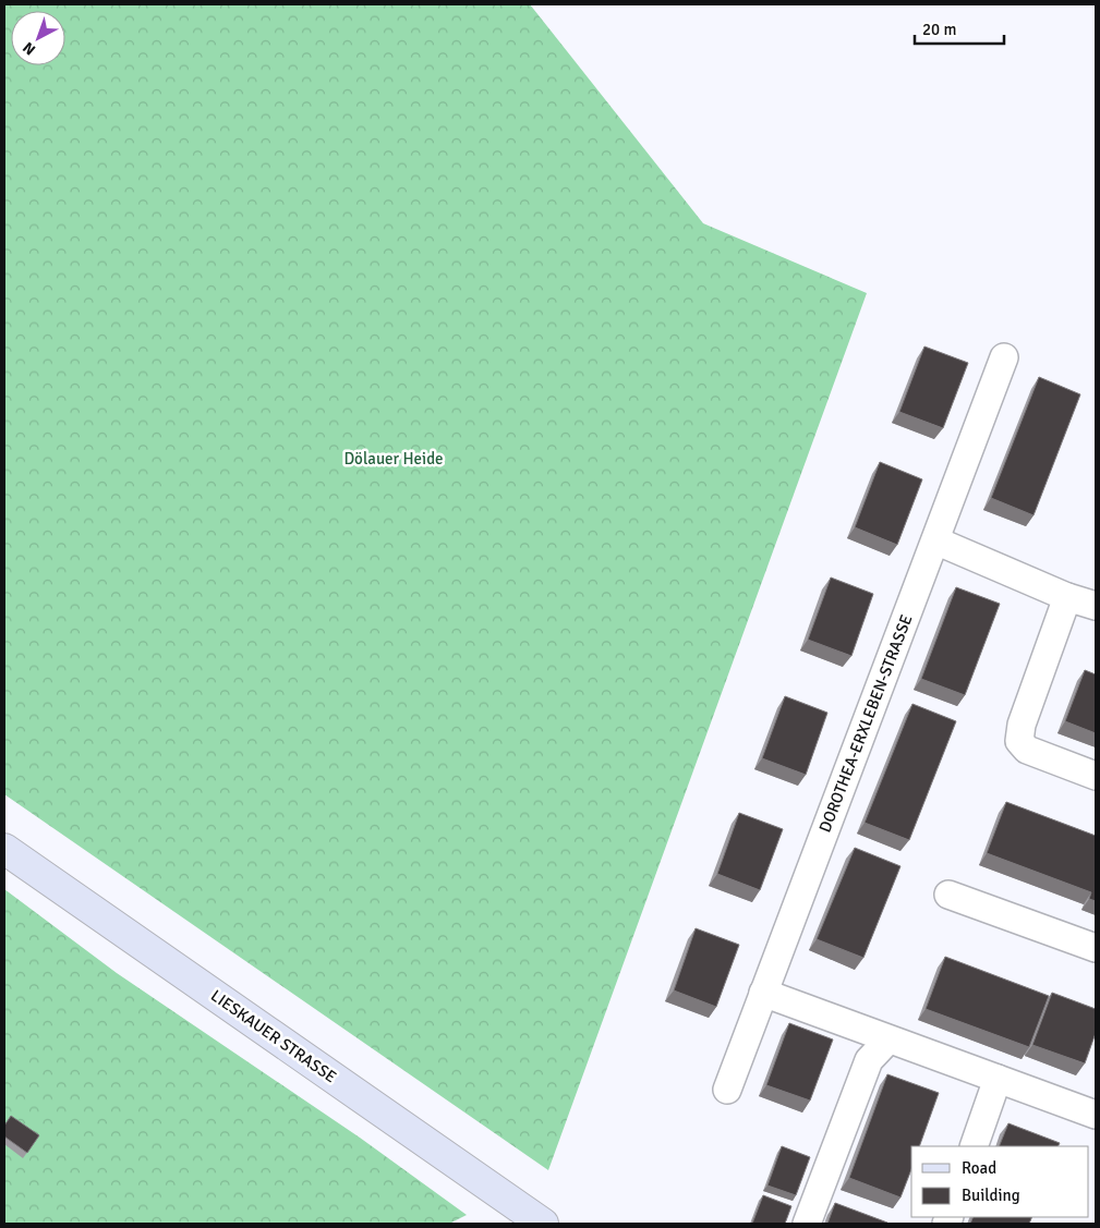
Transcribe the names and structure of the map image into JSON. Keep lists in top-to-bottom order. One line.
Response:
{"streets":{"street":["DOROTHEA-ERXLEBEN-STRASSE","LIESKAUER STRASSE"]},"parks":["Dölauer Heide"],"legend":["Road","Building"],"scale_bar":"20 m","north":"bottom left"}
